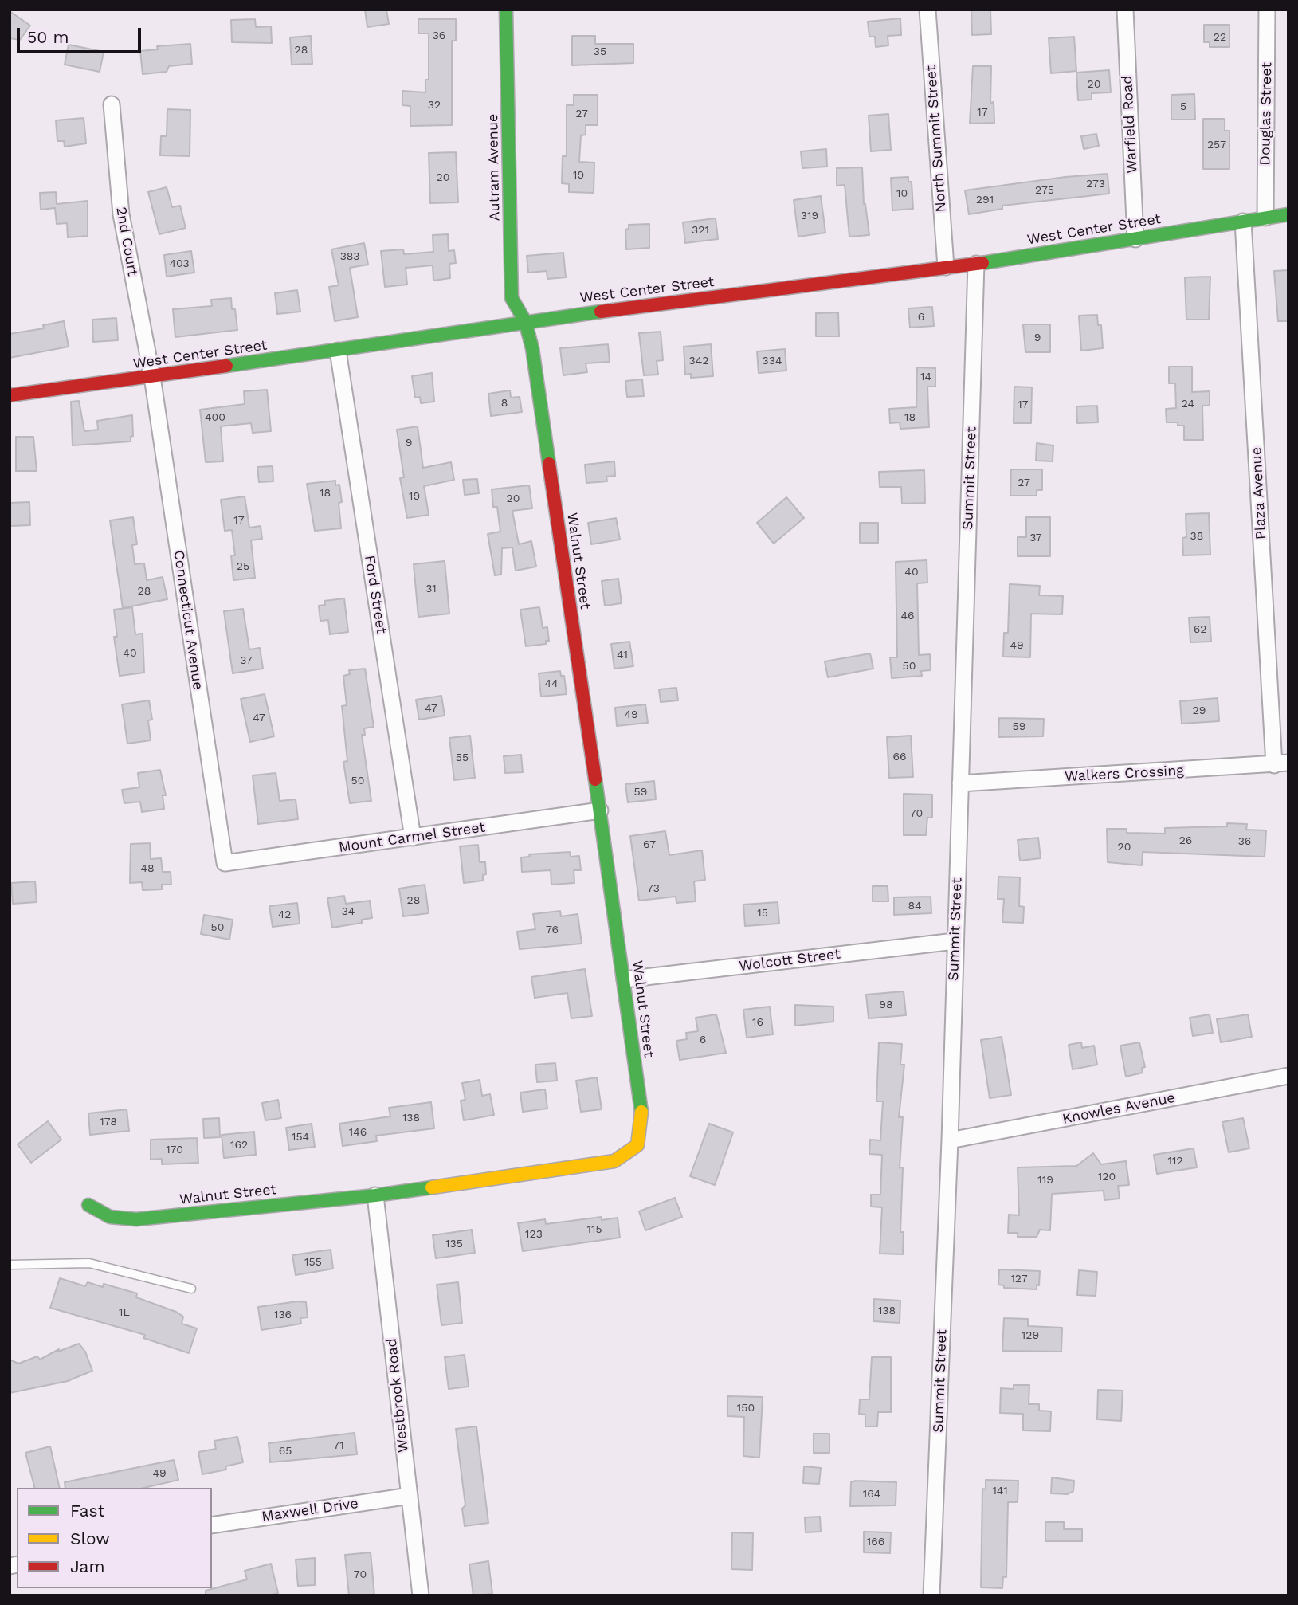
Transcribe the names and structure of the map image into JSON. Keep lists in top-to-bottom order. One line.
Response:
{"streets":{"street":["Douglas Street","Warfield Road","North Summit Street","Autram Avenue","West Center Street","2nd Court","Summit Street","Plaza Avenue","Walnut Street","Ford Street","Connecticut Avenue","Walkers Crossing","Mount Carmel Street","Wolcott Street","Knowles Avenue","Westbrook Road","Maxwell Drive"]},"crossings":[["Douglas Street","West Center Street"],["Warfield Road","West Center Street"],["North Summit Street","West Center Street"],["Autram Avenue","West Center Street"],["Autram Avenue","Walnut Street"],["West Center Street","2nd Court"],["West Center Street","Summit Street"],["West Center Street","Plaza Avenue"],["West Center Street","Walnut Street"],["West Center Street","Ford Street"],["West Center Street","Connecticut Avenue"],["2nd Court","Connecticut Avenue"],["Summit Street","Walkers Crossing"],["Summit Street","Wolcott Street"],["Summit Street","Knowles Avenue"],["Plaza Avenue","Walkers Crossing"],["Walnut Street","Mount Carmel Street"],["Walnut Street","Wolcott Street"],["Walnut Street","Westbrook Road"],["Ford Street","Mount Carmel Street"],["Connecticut Avenue","Mount Carmel Street"],["Westbrook Road","Maxwell Drive"]],"house_numbers":["36","22","28","35","20","32","5","17","27","257","19","20","273","275","10","291","319","321","383","403","6","9","342","334","14","8","24","17","400","18","9","27","18","19","20","17","38","37","25","40","31","28","46","62","49","40","41","37","50","44","47","29","49","47","59","66","55","50","59","70","26","36","67","20","48","73","28","84","34","15","42","50","76","98","16","6","138","178","146","154","162","170","112","120","119","115","123","135","155","127","138","1L","136","129","150","71","65","49","141","164","166","70"],"legend":["Fast","Slow","Jam"],"scale_bar":"50 m"}
